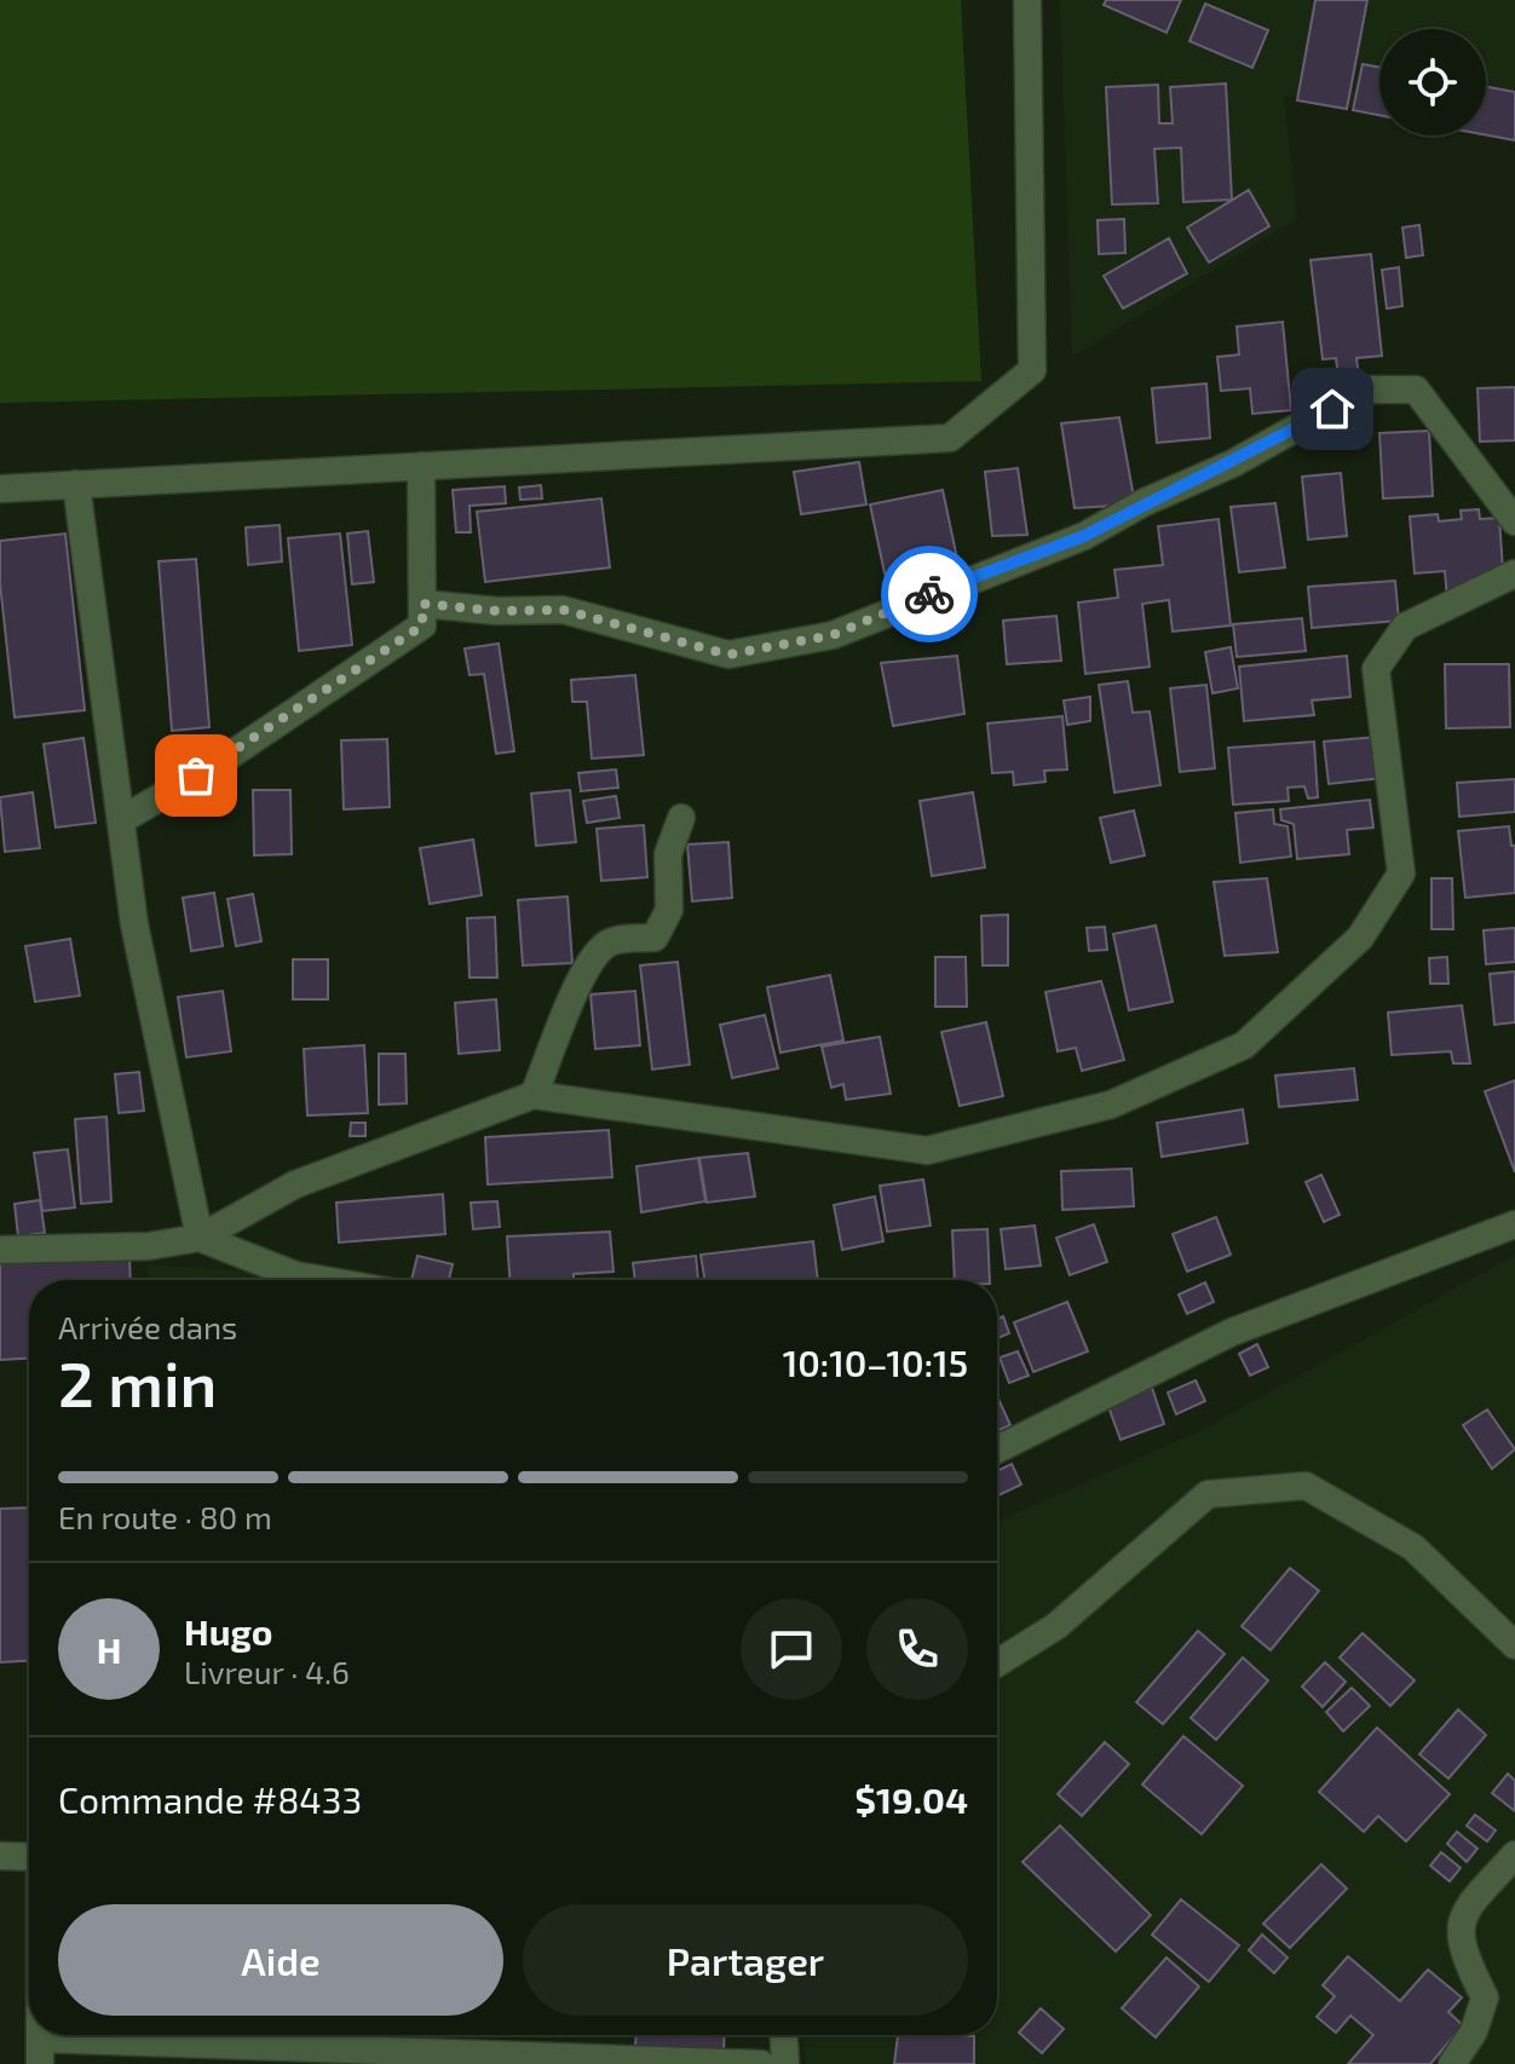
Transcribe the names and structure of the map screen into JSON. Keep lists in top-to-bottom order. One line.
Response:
{"page":{"heading":["2 min","Arrivée dans","10:10–10:15"],"panel":["Hugo","Livreur · 4.6","Commande #8433","$19.04"],"bar":"En route · 80 m","round":"H","buttons":["Aide","Partager"]}}
